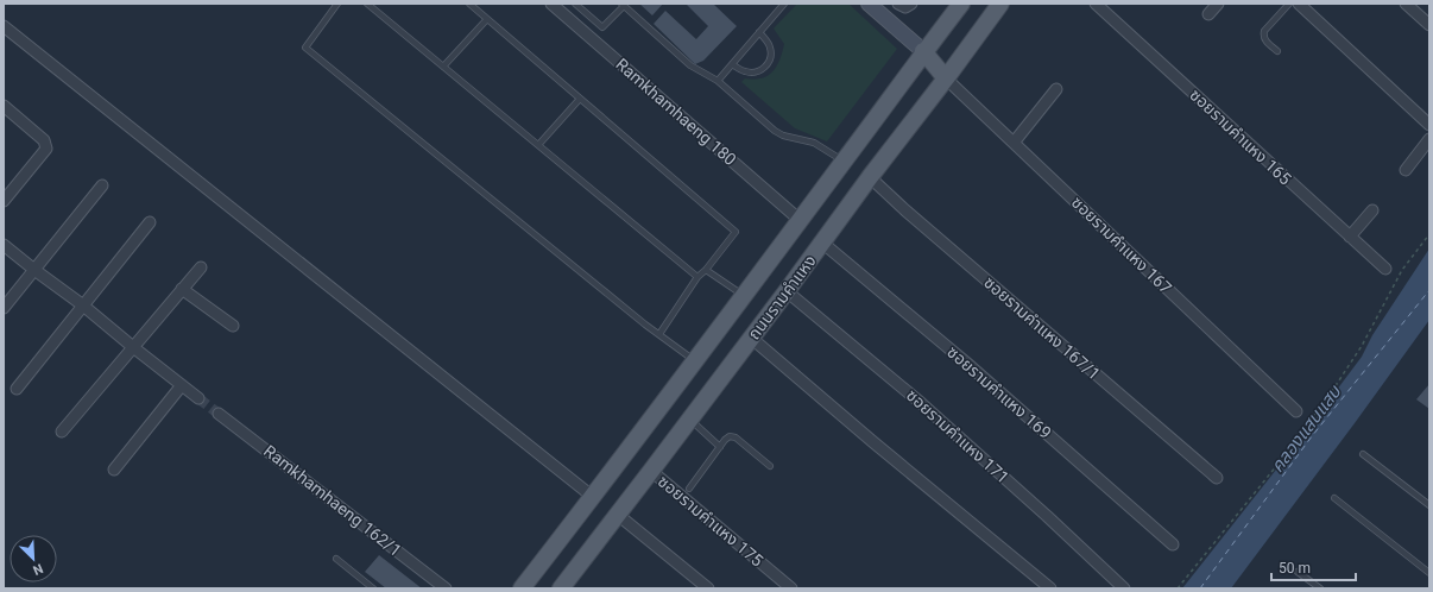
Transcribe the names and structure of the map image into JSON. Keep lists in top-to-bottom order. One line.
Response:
{"streets":{"main road":["ถนนรามคำแหง"],"street":["Ramkhamhaeng 180","ซอยรามคำแหง 165","ซอยรามคำแหง 167","ซอยรามคำแหง 167/1","ซอยรามคำแหง 169","ซอยรามคำแหง 171","Ramkhamhaeng 162/1","ซอยรามคำแหง 175"]},"crossings":[["Ramkhamhaeng 180","ถนนรามคำแหง"],["ซอยรามคำแหง 167","ถนนรามคำแหง"],["ถนนรามคำแหง","ซอยรามคำแหง 167/1"],["ถนนรามคำแหง","ซอยรามคำแหง 169"],["ถนนรามคำแหง","ซอยรามคำแหง 171"],["ถนนรามคำแหง","ซอยรามคำแหง 175"]],"water":["คลองแสนแสบ"],"scale_bar":"50 m","north":"bottom right"}
